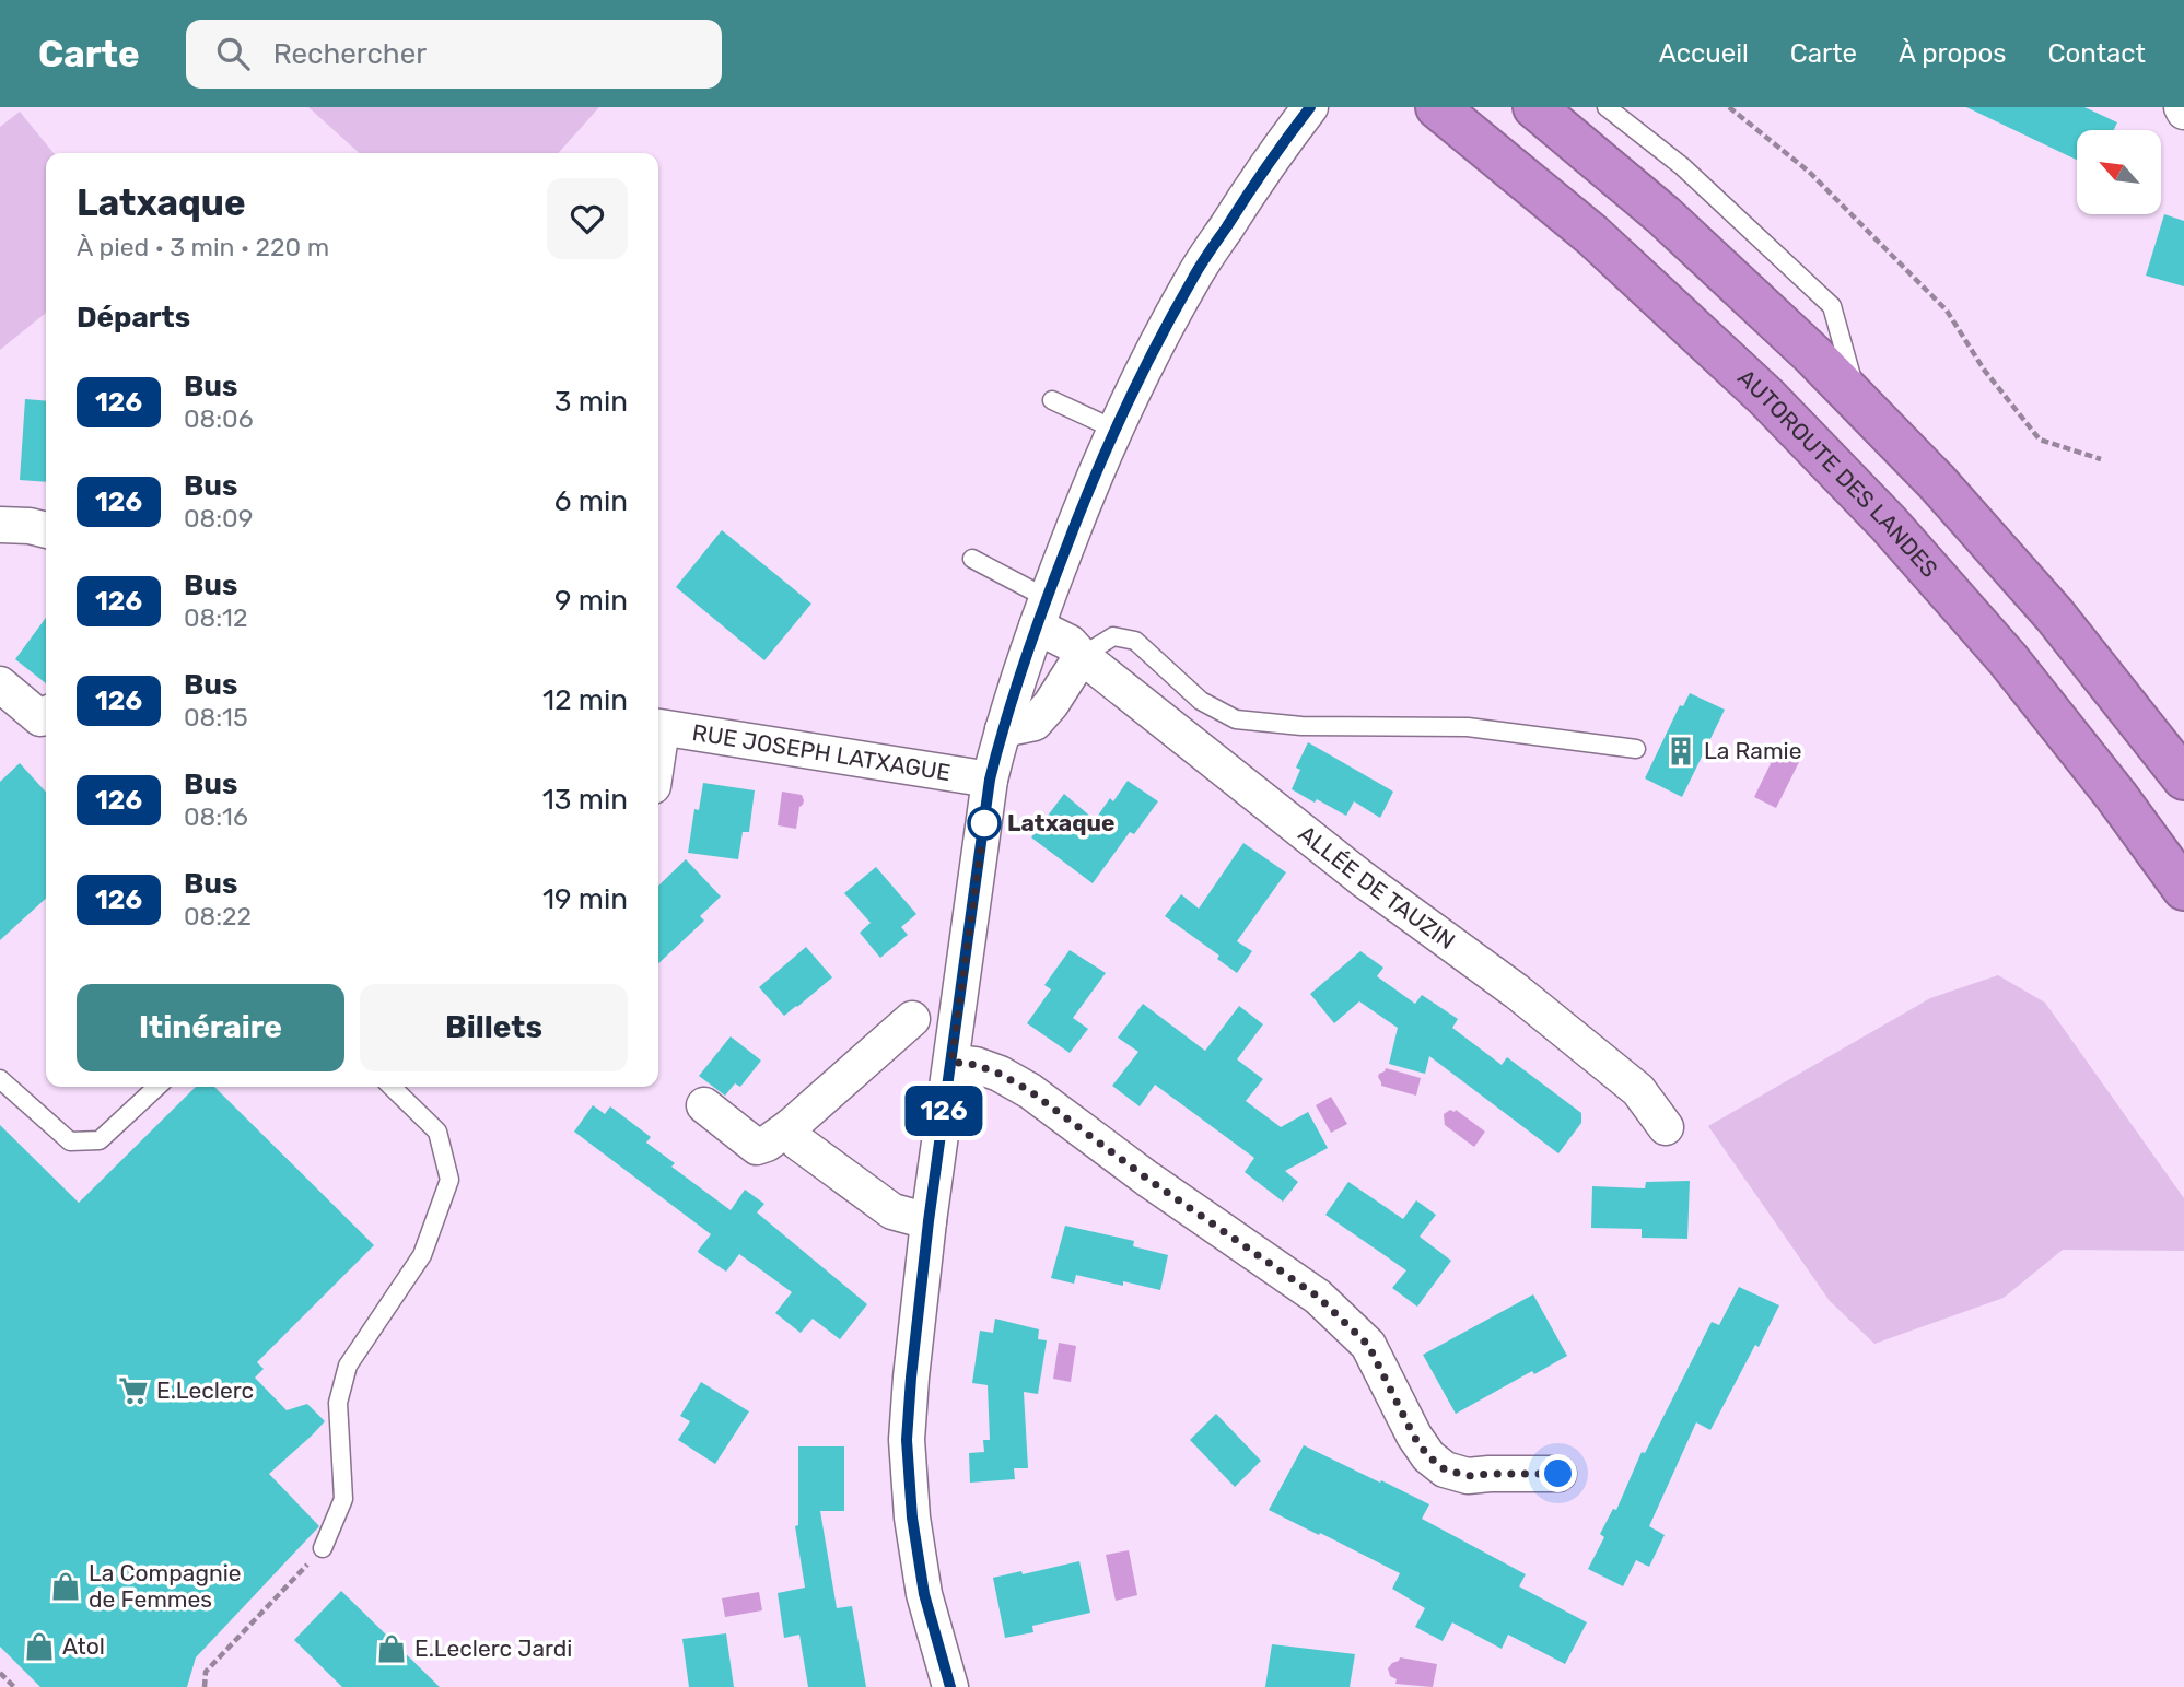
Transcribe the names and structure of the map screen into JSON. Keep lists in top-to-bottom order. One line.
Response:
{"streets":{"highway":["AUTOROUTE DES LANDES"],"street":["RUE JOSEPH LATXAGUE","ALLÉE DE TAUZIN"]},"places":{"building":["La Ramie"],"other":["Latxaque"],"supermarket":["E.Leclerc"],"shop":["La Compagnie de Femmes","Atol","E.Leclerc Jardi"]},"lines":["bus line 126"],"north":"top left","page":{"header":"Carte","search":"Rechercher","nav":["Accueil","Carte","À propos","Contact"],"on_map":"126","heading":[["Latxaque","À pied · 3 min · 220 m"],"Départs"],"list":[{"mark":"126","name":"Bus","note":"08:06","value":"3 min"},{"mark":"126","name":"Bus","note":"08:09","value":"6 min"},{"mark":"126","name":"Bus","note":"08:12","value":"9 min"},{"mark":"126","name":"Bus","note":"08:15","value":"12 min"},{"mark":"126","name":"Bus","note":"08:16","value":"13 min"},{"mark":"126","name":"Bus","note":"08:22","value":"19 min"}],"buttons":["Itinéraire","Billets"]}}
